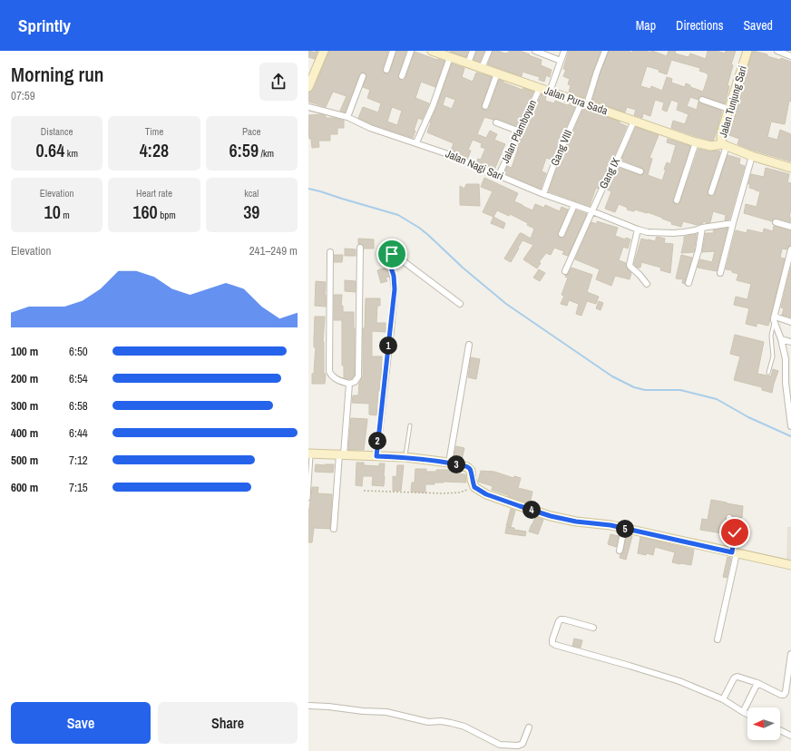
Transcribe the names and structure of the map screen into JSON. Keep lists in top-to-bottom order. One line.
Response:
{"streets":{"street":["Jalan Pura Sada","Jalan Tunjung Sari","Jalan Plamboyan","Gang VIII","Jalan Nagi Sari","Gang IX"]},"crossings":[["Jalan Pura Sada","Jalan Tunjung Sari"],["Jalan Pura Sada","Jalan Plamboyan"],["Jalan Pura Sada","Gang VIII"],["Jalan Pura Sada","Gang IX"],["Jalan Plamboyan","Jalan Nagi Sari"],["Gang VIII","Jalan Nagi Sari"],["Jalan Nagi Sari","Gang IX"]],"north":"left","page":{"header":"Sprintly","nav":["Map","Directions","Saved"],"heading":["Morning run","07:59"],"stats":[["Distance","0.64 km"],["Time","4:28"],["Pace","6:59 /km"],["Elevation","10 m"],["Heart rate","160 bpm"],["kcal","39"]],"chart":["Elevation","241–249 m"],"pins":["1","2","3","4","5"],"list":[{"name":"100 m","note":"6:50"},{"name":"200 m","note":"6:54"},{"name":"300 m","note":"6:58"},{"name":"400 m","note":"6:44"},{"name":"500 m","note":"7:12"},{"name":"600 m","note":"7:15"}],"buttons":["Save","Share"]}}
